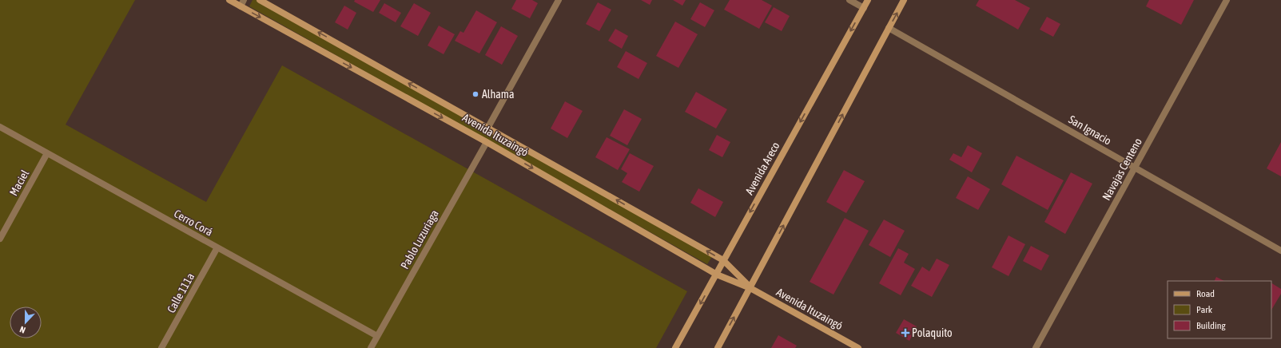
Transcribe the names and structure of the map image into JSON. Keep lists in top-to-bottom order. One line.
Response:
{"streets":{"main road":["Avenida Ituzaingó","Avenida Areco"],"street":["San Ignacio","Navajas Centeno","Maciel","Cerro Corá","Pablo Luzuriaga","Calle 111a"]},"crossings":[["San Ignacio","Navajas Centeno"],["Avenida Ituzaingó","Avenida Areco"],["Avenida Ituzaingó","Pablo Luzuriaga"],["Maciel","Cerro Corá"],["Cerro Corá","Pablo Luzuriaga"],["Cerro Corá","Calle 111a"]],"places":{"other":["Alhama"],"health":["Polaquito"]},"legend":["Road","Park","Building"],"north":"bottom"}
